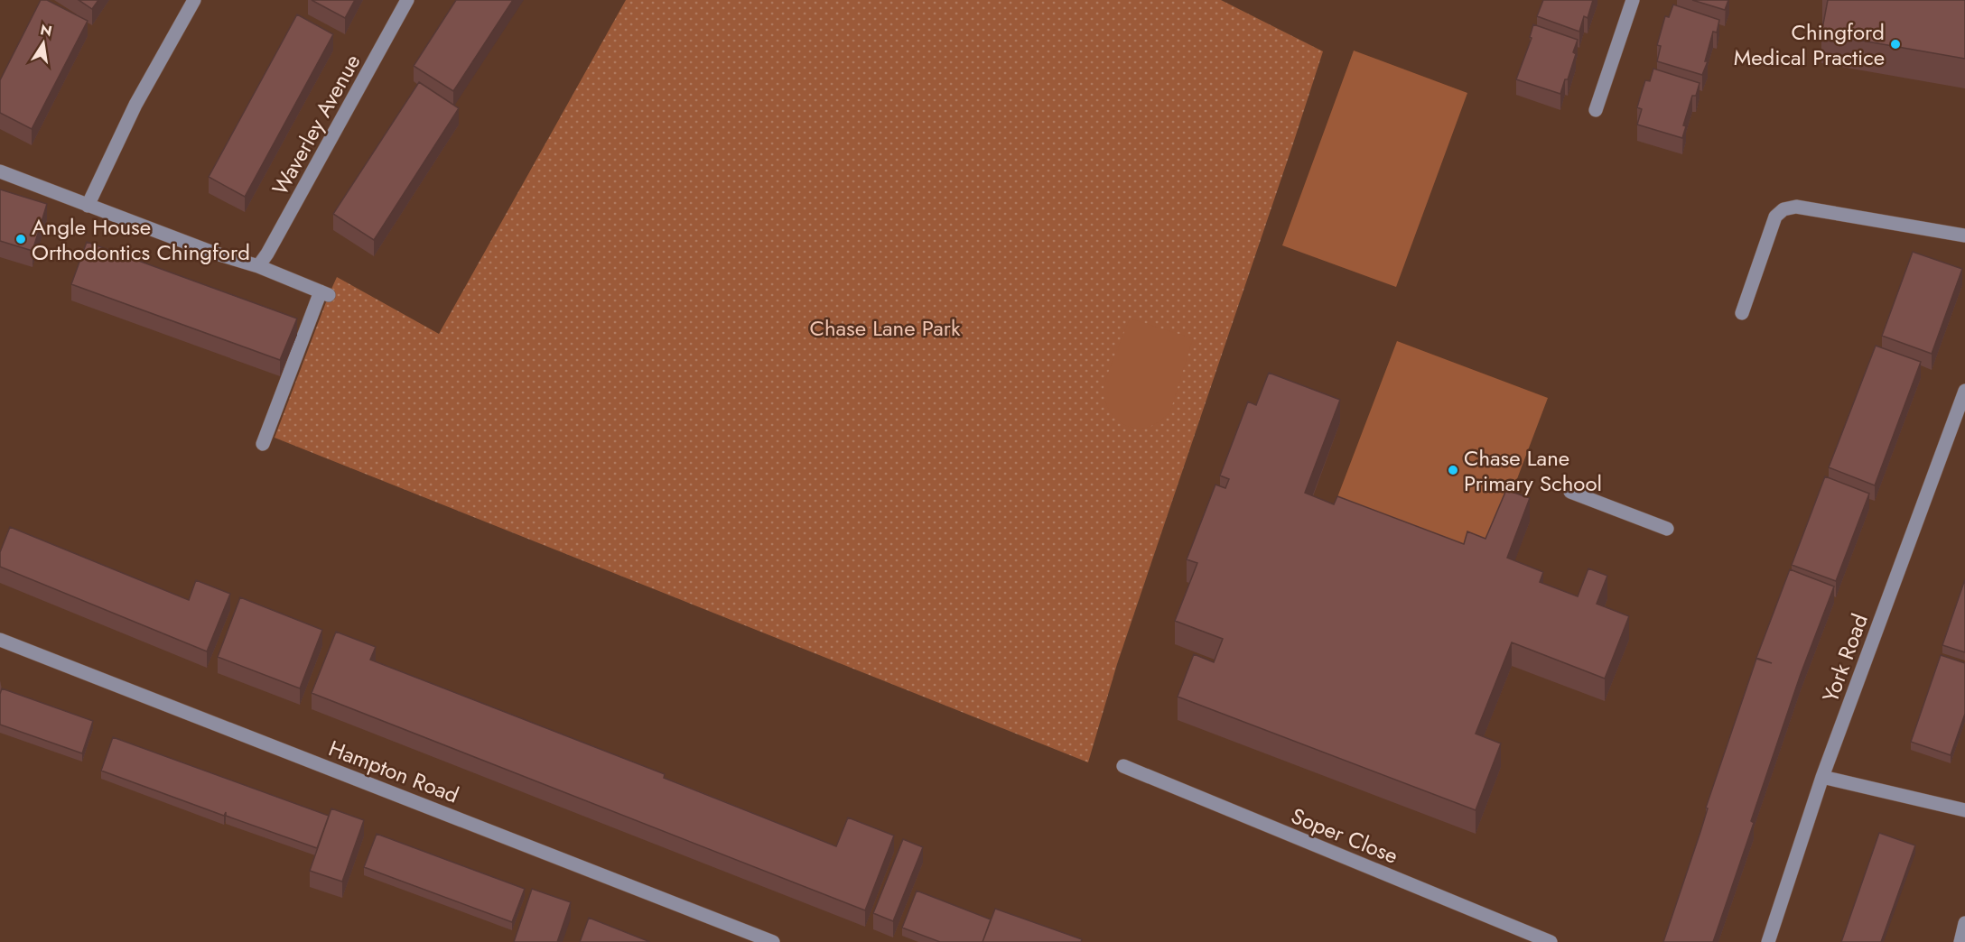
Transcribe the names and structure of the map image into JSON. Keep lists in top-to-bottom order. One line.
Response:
{"streets":{"street":["Waverley Avenue","York Road","Hampton Road","Soper Close"]},"parks":["Chase Lane Park"],"places":["Chingford Medical Practice","Angle House Orthodontics Chingford","Chase Lane Primary School"],"north":"top"}
